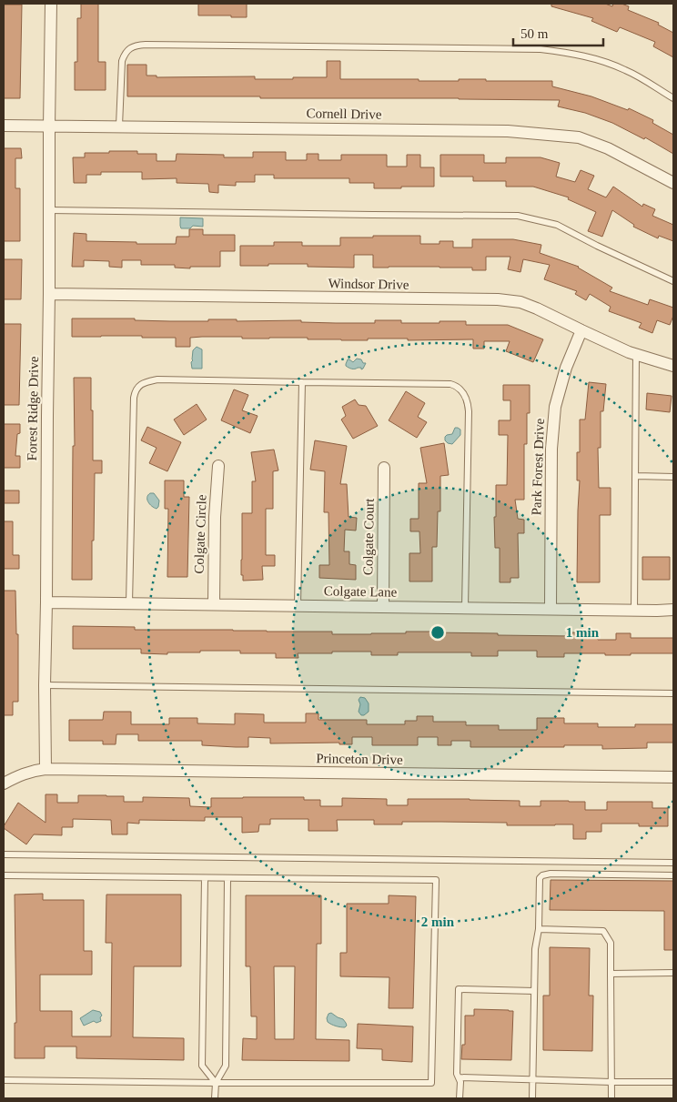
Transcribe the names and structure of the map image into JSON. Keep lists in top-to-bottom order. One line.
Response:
{"streets":{"street":["Cornell Drive","Windsor Drive","Forest Ridge Drive","Park Forest Drive","Colgate Circle","Colgate Court","Colgate Lane","Princeton Drive"]},"crossings":[["Cornell Drive","Forest Ridge Drive"],["Windsor Drive","Forest Ridge Drive"],["Windsor Drive","Park Forest Drive"],["Forest Ridge Drive","Colgate Lane"],["Forest Ridge Drive","Princeton Drive"],["Park Forest Drive","Colgate Lane"],["Colgate Circle","Colgate Lane"],["Colgate Court","Colgate Lane"]],"scale_bar":"50 m","rings":["1 min","2 min"]}
